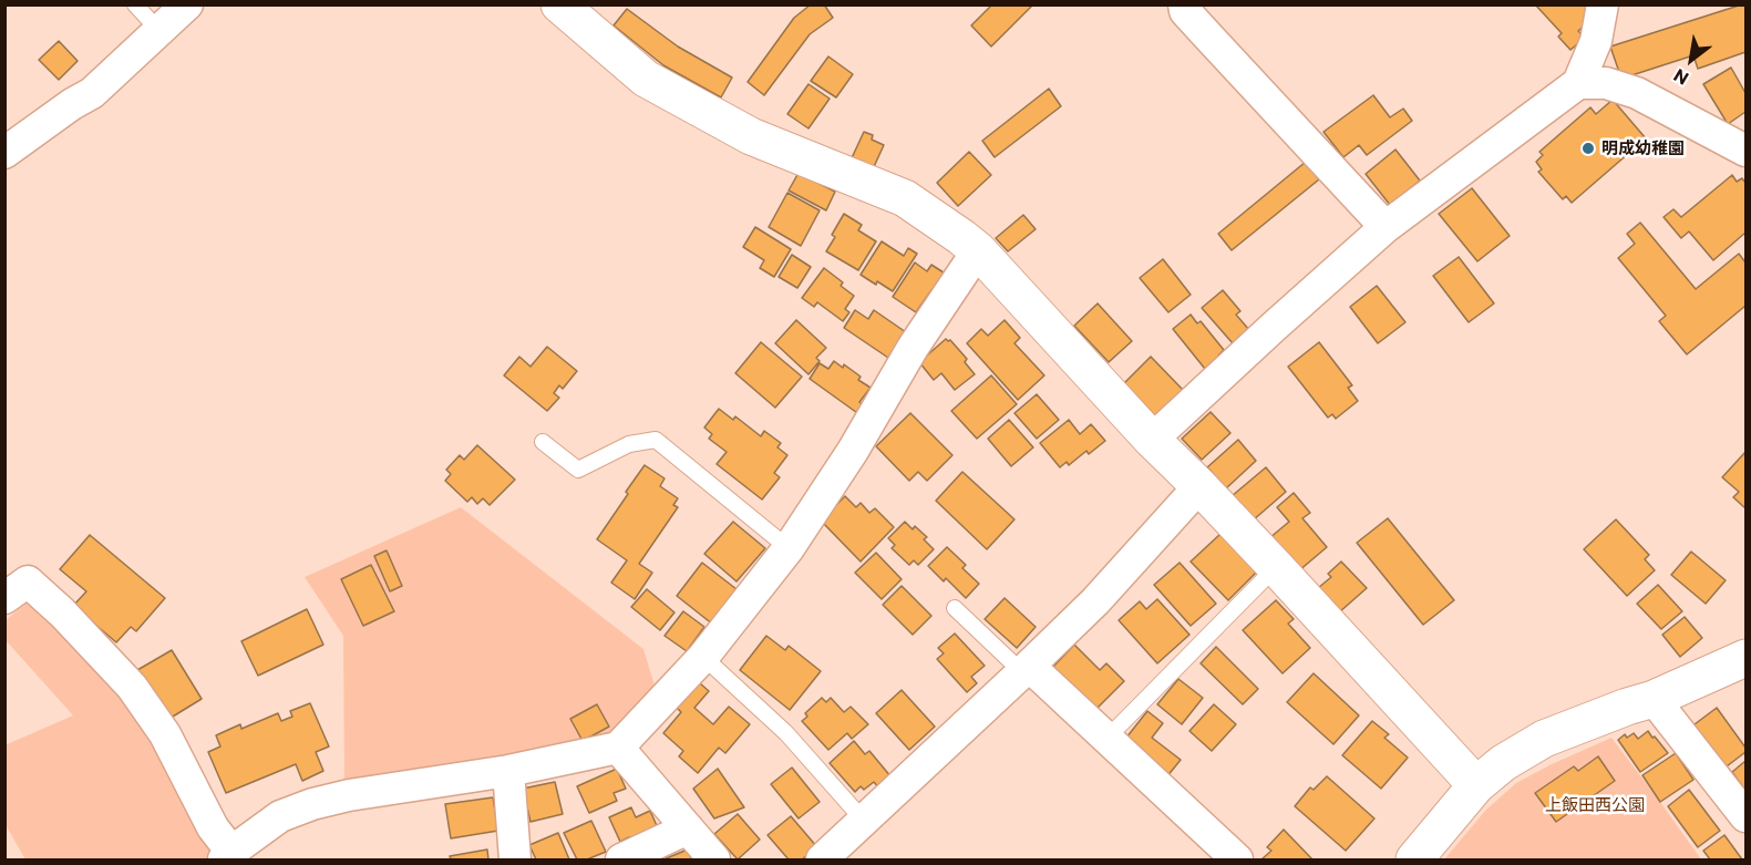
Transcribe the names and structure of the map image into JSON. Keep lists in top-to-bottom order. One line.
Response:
{"parks":["上飯田西公園"],"places":["明成幼稚園"],"north":"bottom left"}
